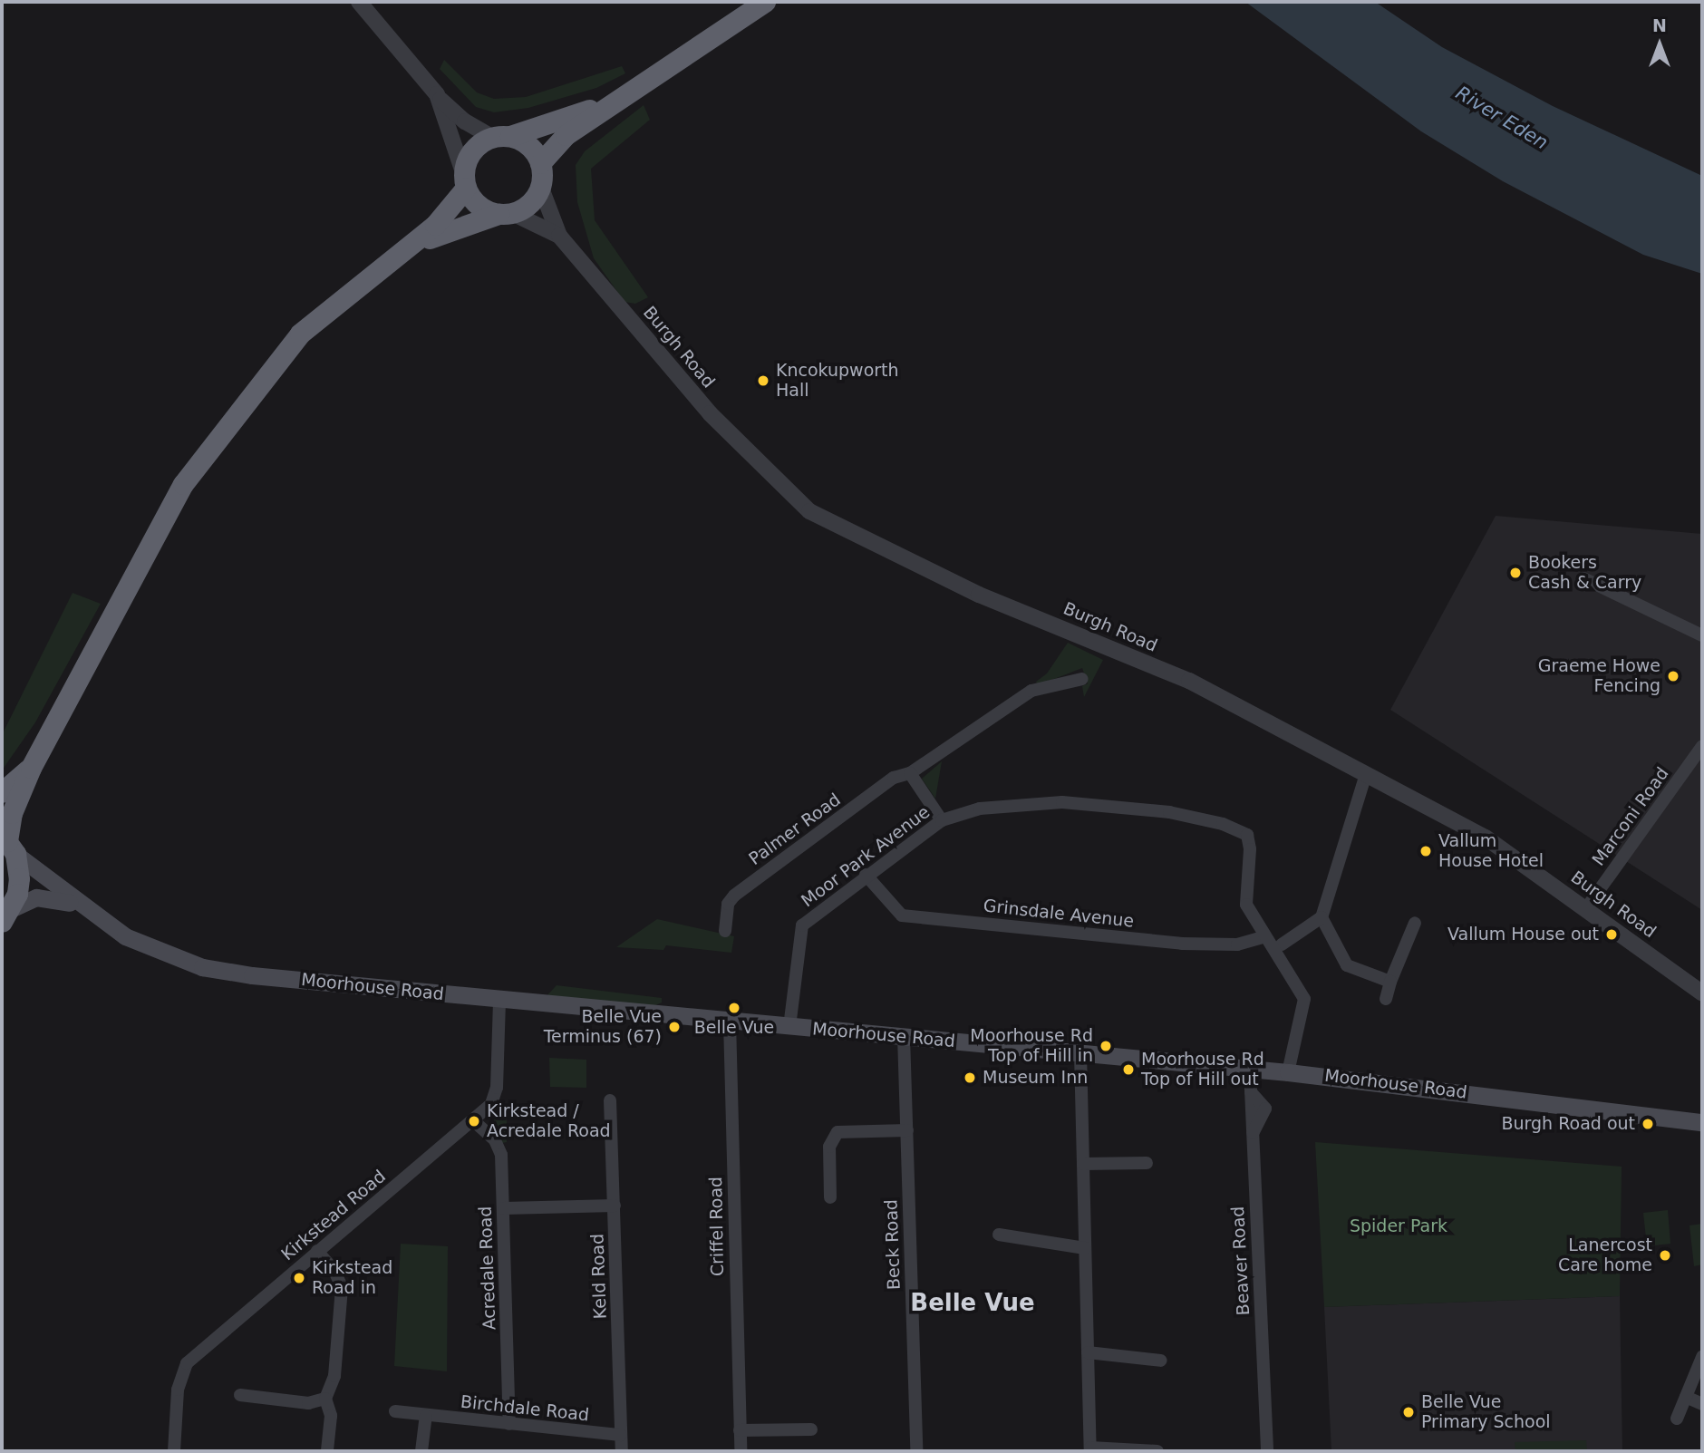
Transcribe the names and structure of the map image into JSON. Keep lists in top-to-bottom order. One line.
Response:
{"streets":{"main road":["Moorhouse Road"],"street":["Burgh Road","Marconi Road","Palmer Road","Moor Park Avenue","Grinsdale Avenue","Kirkstead Road","Criffel Road","Beck Road","Beaver Road","Acredale Road","Keld Road","Birchdale Road"]},"crossings":[["Burgh Road","Marconi Road"],["Moor Park Avenue","Grinsdale Avenue"],["Moor Park Avenue","Moorhouse Road"],["Moorhouse Road","Kirkstead Road"],["Moorhouse Road","Criffel Road"],["Moorhouse Road","Beck Road"],["Moorhouse Road","Beaver Road"],["Kirkstead Road","Acredale Road"],["Acredale Road","Birchdale Road"],["Keld Road","Birchdale Road"]],"districts":["Belle Vue"],"water":["River Eden"],"parks":["Spider Park"],"places":["Kncokupworth Hall","Bookers Cash & Carry","Graeme Howe Fencing","Vallum House Hotel","Vallum House out","Belle Vue","Belle Vue Terminus (67)","Moorhouse Rd Top of Hill in","Moorhouse Rd Top of Hill out","Museum Inn","Kirkstead / Acredale Road","Burgh Road out","Lanercost Care home","Kirkstead Road in","Belle Vue Primary School"],"north":"top"}
